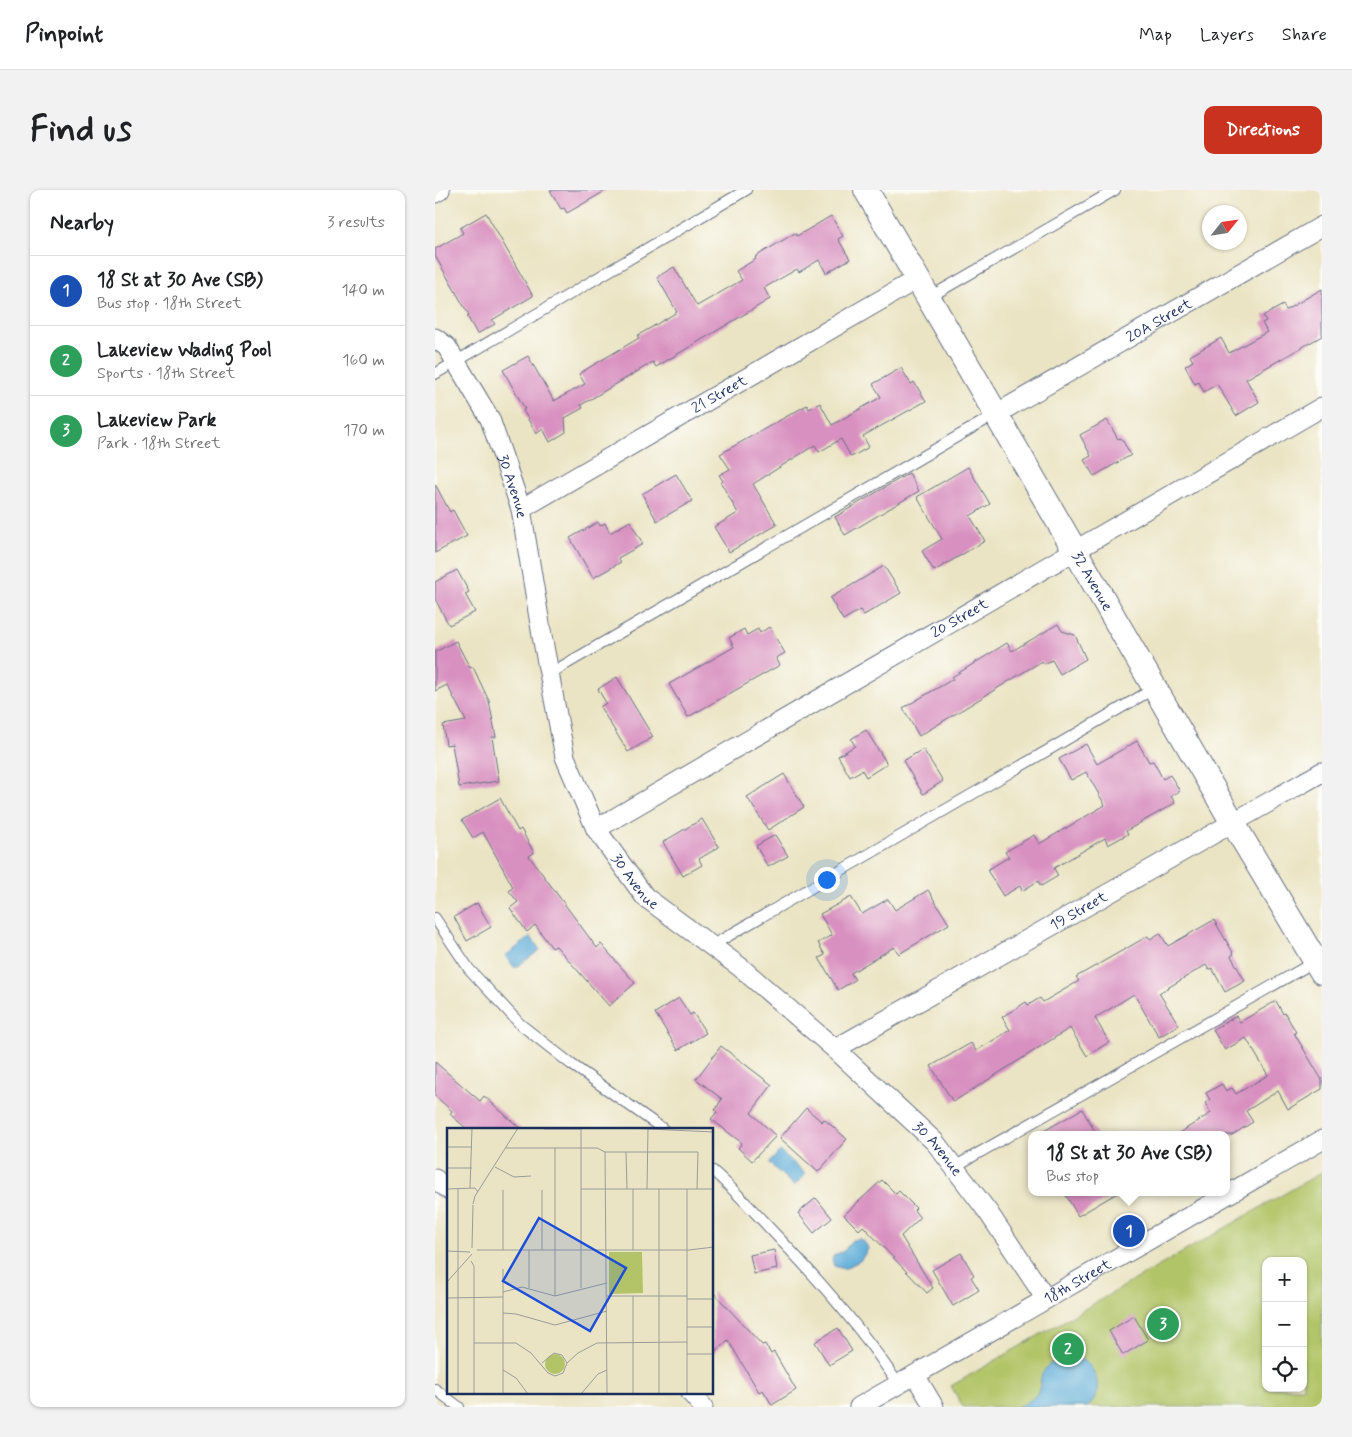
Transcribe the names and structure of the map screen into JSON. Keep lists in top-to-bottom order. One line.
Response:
{"streets":{"street":["20A Street","21 Street","30 Avenue","32 Avenue","20 Street","19 Street","18th Street"]},"crossings":[["20A Street","32 Avenue"],["21 Street","30 Avenue"],["21 Street","32 Avenue"],["30 Avenue","20 Street"],["30 Avenue","19 Street"],["30 Avenue","18th Street"],["32 Avenue","20 Street"],["32 Avenue","19 Street"]],"north":"top right","page":{"header":"Pinpoint","nav":["Map","Layers","Share"],"buttons":"Directions","title":"Find us","heading":["Nearby","3 results"],"list":[{"mark":"1","name":"18 St at 30 Ave (SB)","note":"Bus stop · 18th Street","value":"140 m"},{"mark":"2","name":"Lakeview Wading Pool","note":"Sports · 18th Street","value":"160 m"},{"mark":"3","name":"Lakeview Park","note":"Park · 18th Street","value":"170 m"}],"popup":["18 St at 30 Ave (SB)","Bus stop"],"pins":["1","3","2"],"map_buttons":["+","−"]}}
